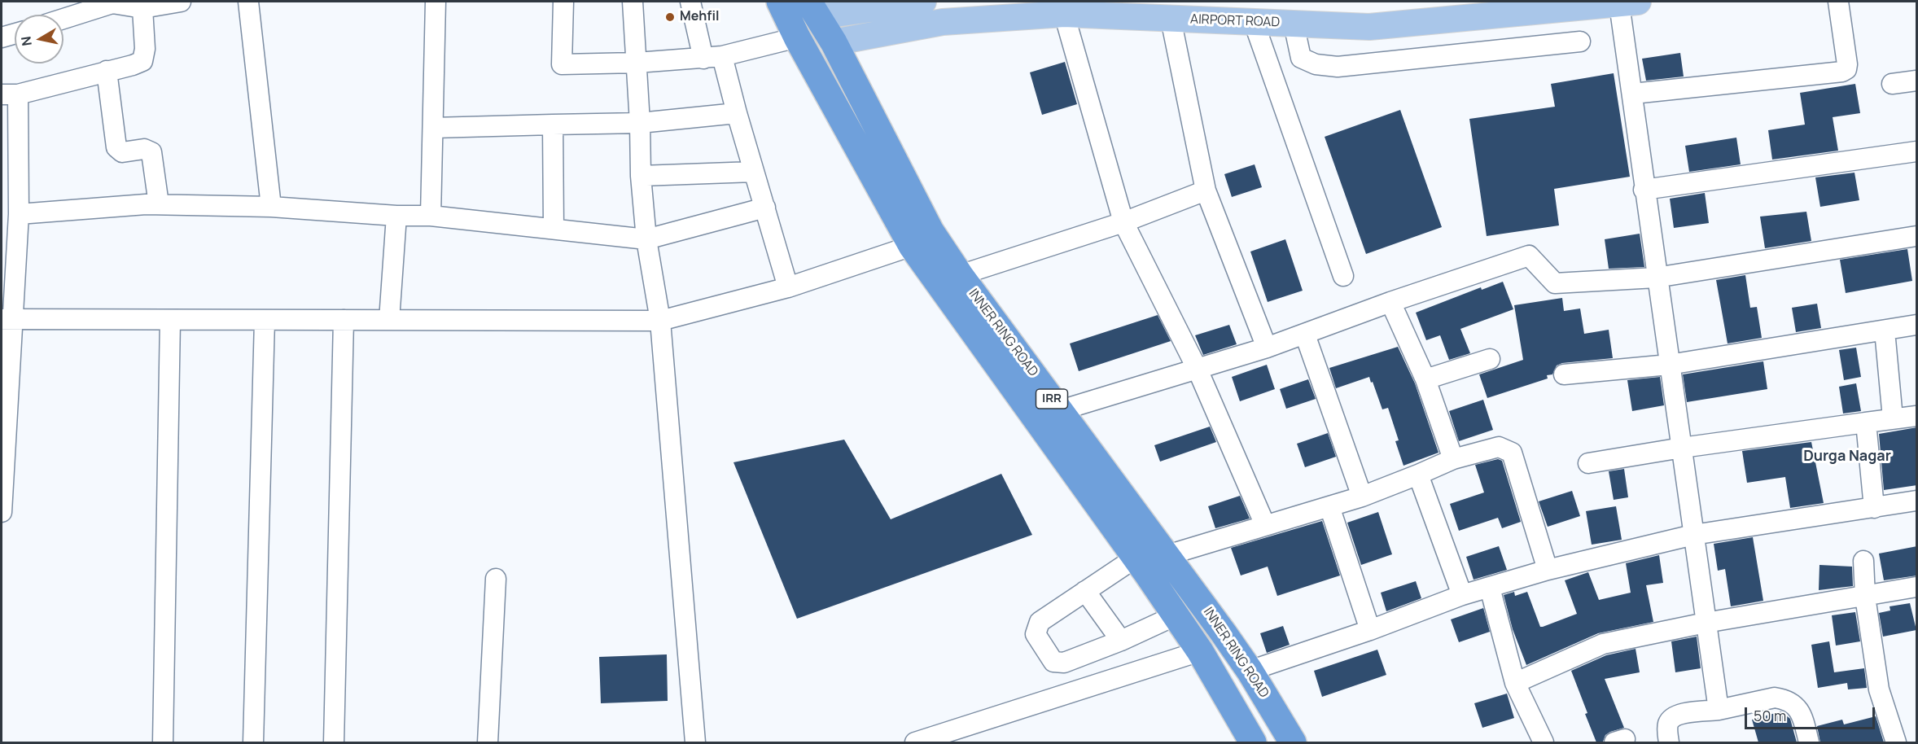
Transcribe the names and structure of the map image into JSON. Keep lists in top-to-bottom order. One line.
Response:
{"streets":{"highway":["INNER RING ROAD","IRR"],"main road":["AIRPORT ROAD"]},"crossings":[["AIRPORT ROAD","INNER RING ROAD"]],"districts":["Durga Nagar"],"places":["Mehfil"],"scale_bar":"50 m","north":"left"}
